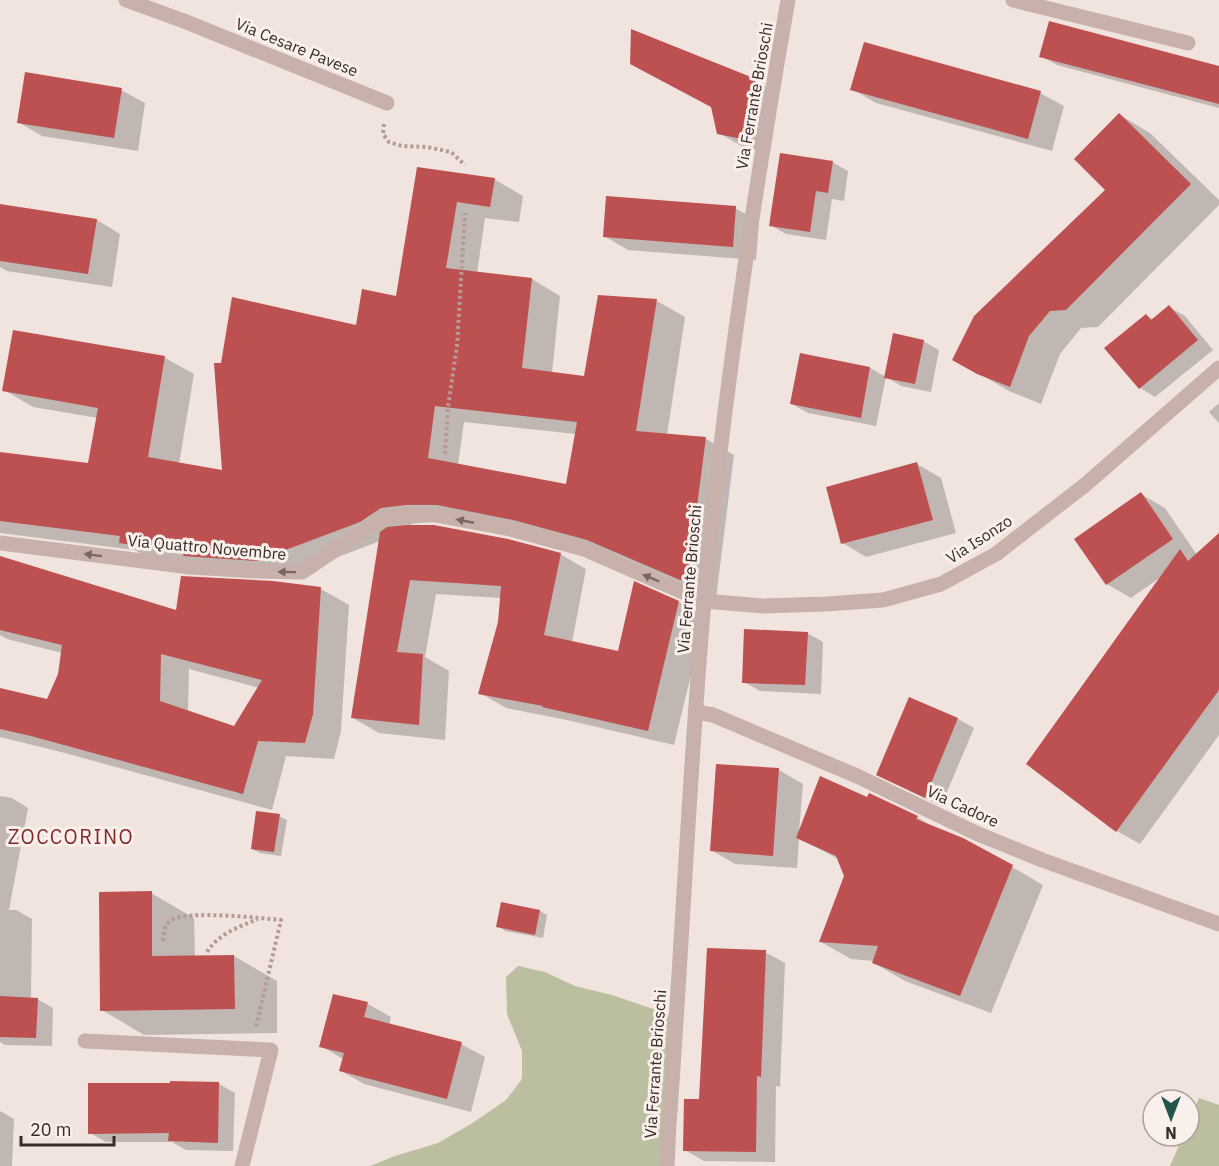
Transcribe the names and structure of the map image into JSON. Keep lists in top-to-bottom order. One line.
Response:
{"streets":{"street":["Via Cesare Pavese","Via Ferrante Brioschi","Via Isonzo","Via Quattro Novembre","Via Cadore"]},"crossings":[["Via Ferrante Brioschi","Via Isonzo"],["Via Ferrante Brioschi","Via Quattro Novembre"],["Via Ferrante Brioschi","Via Cadore"],["Via Isonzo","Via Quattro Novembre"]],"one_way":["Via Quattro Novembre"],"districts":["ZOCCORINO"],"scale_bar":"20 m","north":"bottom"}
